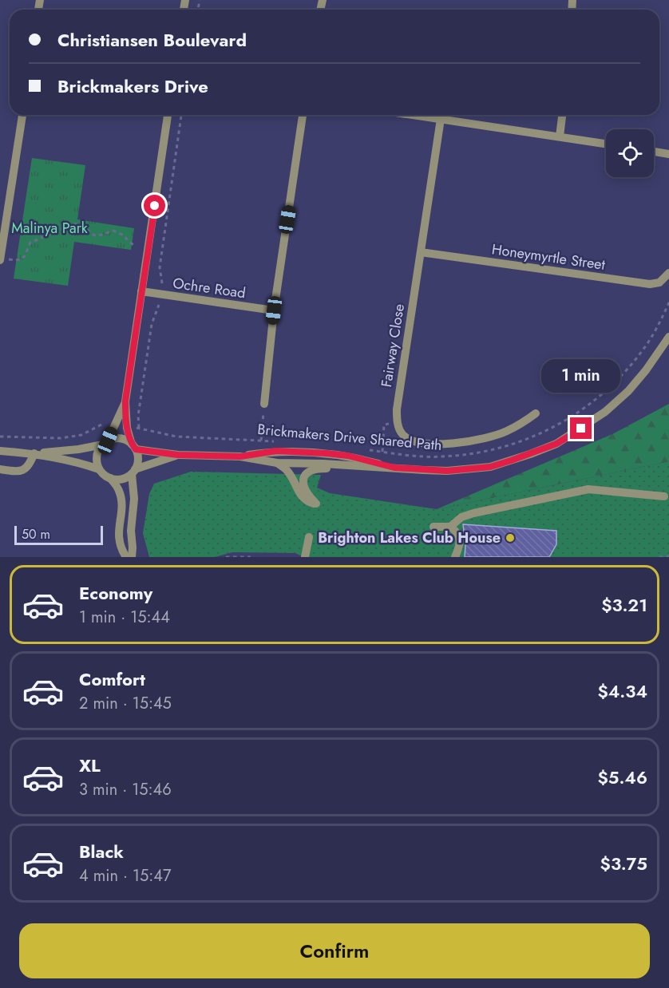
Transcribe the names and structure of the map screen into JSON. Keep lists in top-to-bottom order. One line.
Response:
{"streets":{"street":["Honeymyrtle Street","Ochre Road","Fairway Close"],"path":["Brickmakers Drive Shared Path"]},"crossings":[["Honeymyrtle Street","Fairway Close"]],"parks":["Malinya Park"],"places":["Brighton Lakes Club House"],"scale_bar":"50 m","page":{"banner":["Christiansen Boulevard","Brickmakers Drive"],"bubble":"1 min","scale":"50 m","list":[{"name":"Economy","note":"1 min · 15:44","value":"$3.21"},{"name":"Comfort","note":"2 min · 15:45","value":"$4.34"},{"name":"XL","note":"3 min · 15:46","value":"$5.46"},{"name":"Black","note":"4 min · 15:47","value":"$3.75"}],"buttons":"Confirm"}}
